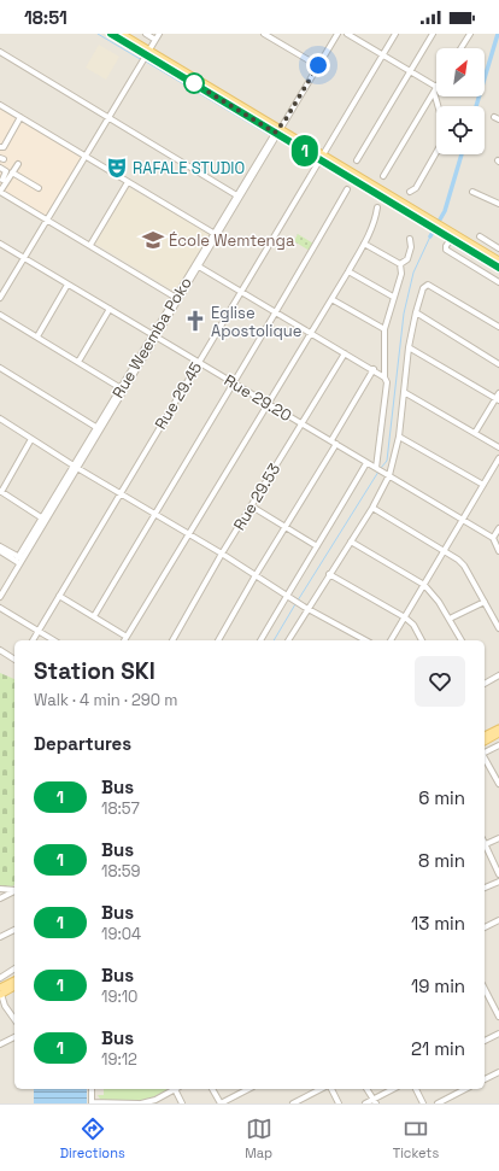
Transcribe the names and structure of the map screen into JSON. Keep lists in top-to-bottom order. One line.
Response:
{"streets":{"street":["Rue Weemba Poko","Rue 29.45","Rue 29.20","Rue 29.53"]},"crossings":[["Rue Weemba Poko","Rue 29.20"],["Rue 29.45","Rue 29.20"],["Rue 29.20","Rue 29.53"]],"places":{"theatre":["RAFALE STUDIO"],"school or university":["École Wemtenga"],"church":["Eglise Apostolique"]},"lines":["bus line 1"],"north":"top right","page":{"status":"18:51","on_map":"1","heading":[["Station SKI","Walk · 4 min · 290 m"],"Departures"],"list":[{"mark":"1","name":"Bus","note":"18:57","value":"6 min"},{"mark":"1","name":"Bus","note":"18:59","value":"8 min"},{"mark":"1","name":"Bus","note":"19:04","value":"13 min"},{"mark":"1","name":"Bus","note":"19:10","value":"19 min"},{"mark":"1","name":"Bus","note":"19:12","value":"21 min"}],"tabs":["Directions","Map","Tickets"]}}
